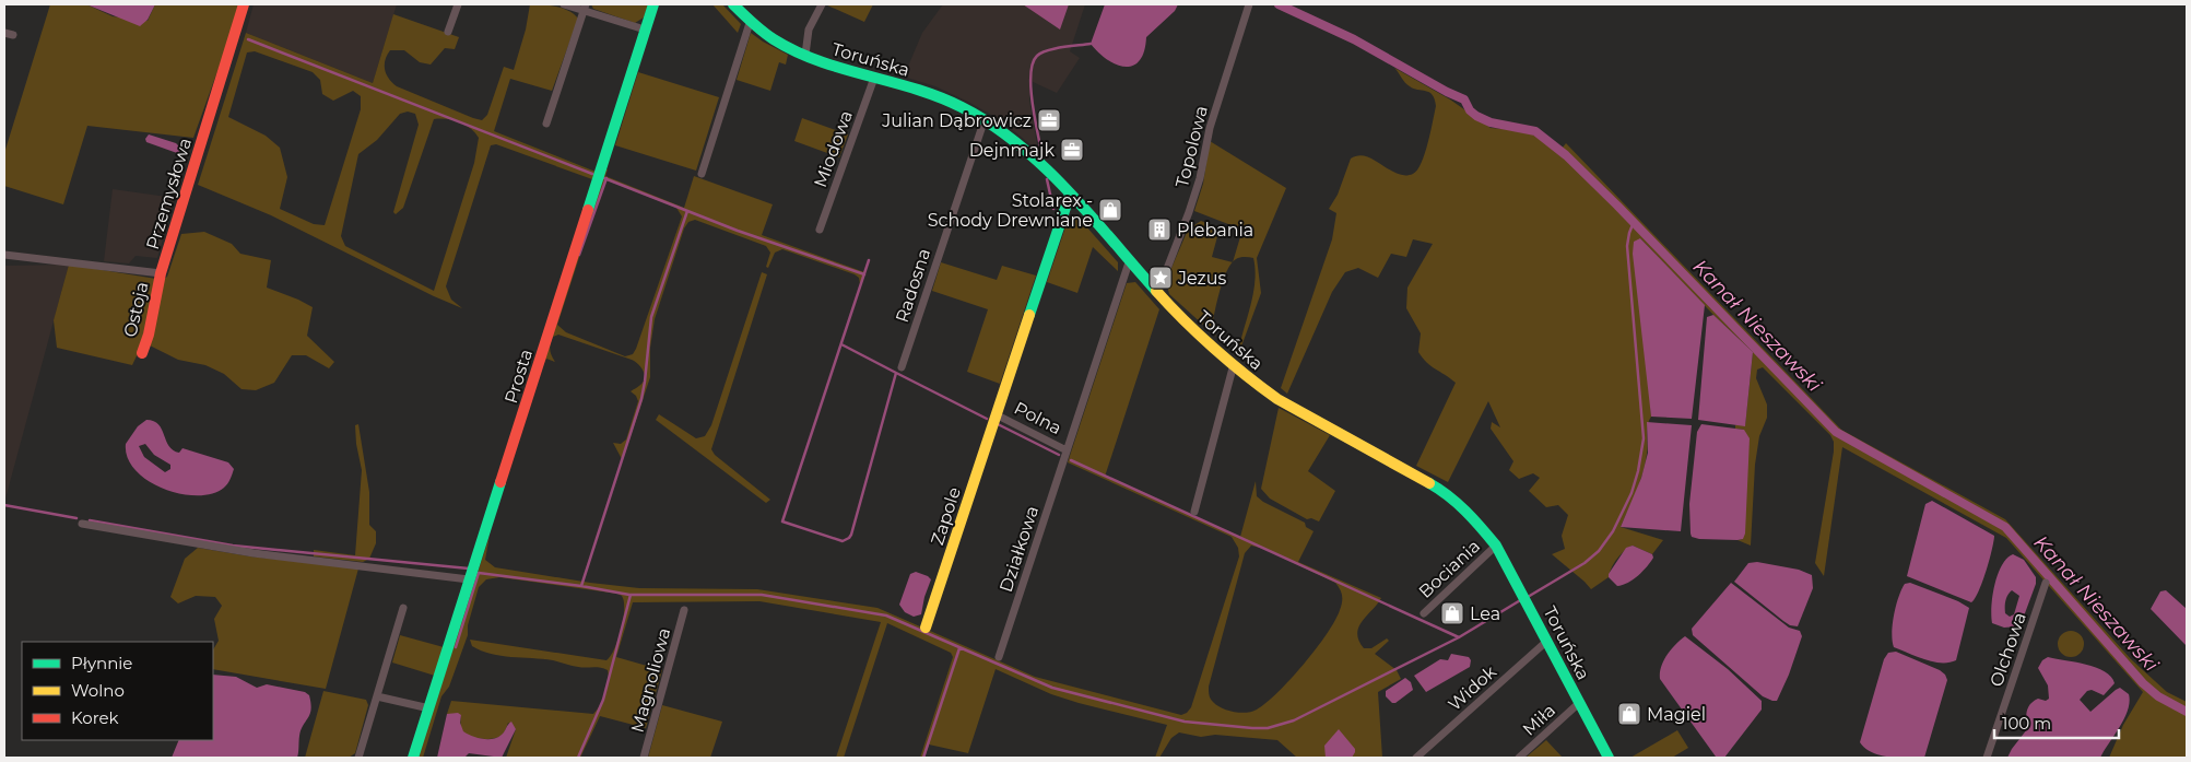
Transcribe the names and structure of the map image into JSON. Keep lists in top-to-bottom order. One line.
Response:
{"streets":{"street":["Toruńska","Topolowa","Miodowa","Przemysłowa","Radosna","Ostoja","Prosta","Polna","Zapole","Działkowa","Bociania","Olchowa","Magnoliowa","Widok","Miła"]},"crossings":[["Toruńska","Topolowa"],["Toruńska","Miodowa"],["Toruńska","Radosna"],["Toruńska","Polna"],["Toruńska","Bociania"],["Toruńska","Widok"],["Toruńska","Miła"],["Przemysłowa","Ostoja"],["Polna","Zapole"],["Polna","Działkowa"]],"water":["Kanał Nieszawski"],"places":{"office":["Julian Dąbrowicz","Dejnmajk"],"shop":["Stolarex - Schody Drewniane","Lea","Magiel"],"building":["Plebania"],"place":["Jezus"]},"legend":["Płynnie","Wolno","Korek"],"scale_bar":"100 m"}
